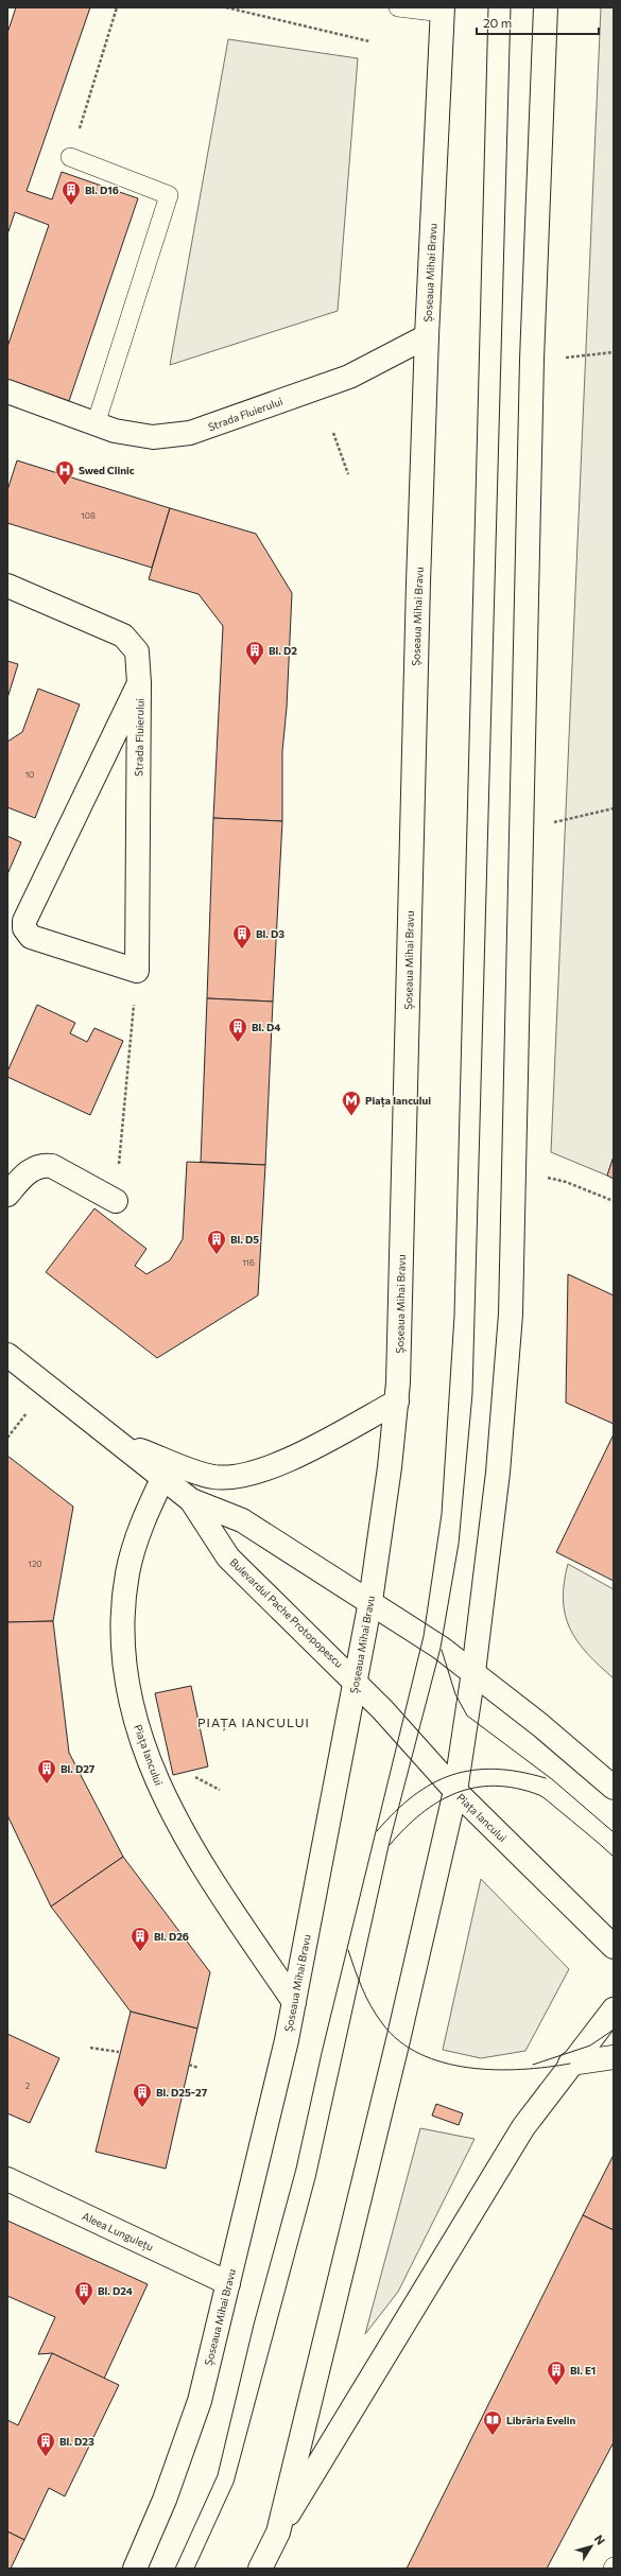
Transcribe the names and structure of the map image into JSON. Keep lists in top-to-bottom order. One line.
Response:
{"streets":{"main road":["Șoseaua Mihai Bravu","Strada Fluierului","Bulevardul Pache Protopopescu","Piața Iancului","Aleea Lungulețu"]},"crossings":[["Șoseaua Mihai Bravu","Strada Fluierului"],["Șoseaua Mihai Bravu","Bulevardul Pache Protopopescu"],["Șoseaua Mihai Bravu","Piața Iancului"],["Șoseaua Mihai Bravu","Aleea Lungulețu"],["Bulevardul Pache Protopopescu","Piața Iancului"]],"districts":["PIAȚA IANCULUI"],"places":{"building":["Bl. D16","Bl. D2","Bl. D3","Bl. D4","Bl. D5","Bl. D27","Bl. D26","Bl. D25-27","Bl. D24","Bl. E1","Bl. D23"],"hospital":["Swed Clinic"],"metro station":["Piața Iancului"],"library":["Librăria Evelin"]},"house_numbers":["108","10","116","120","2"],"scale_bar":"20 m","north":"top right"}
